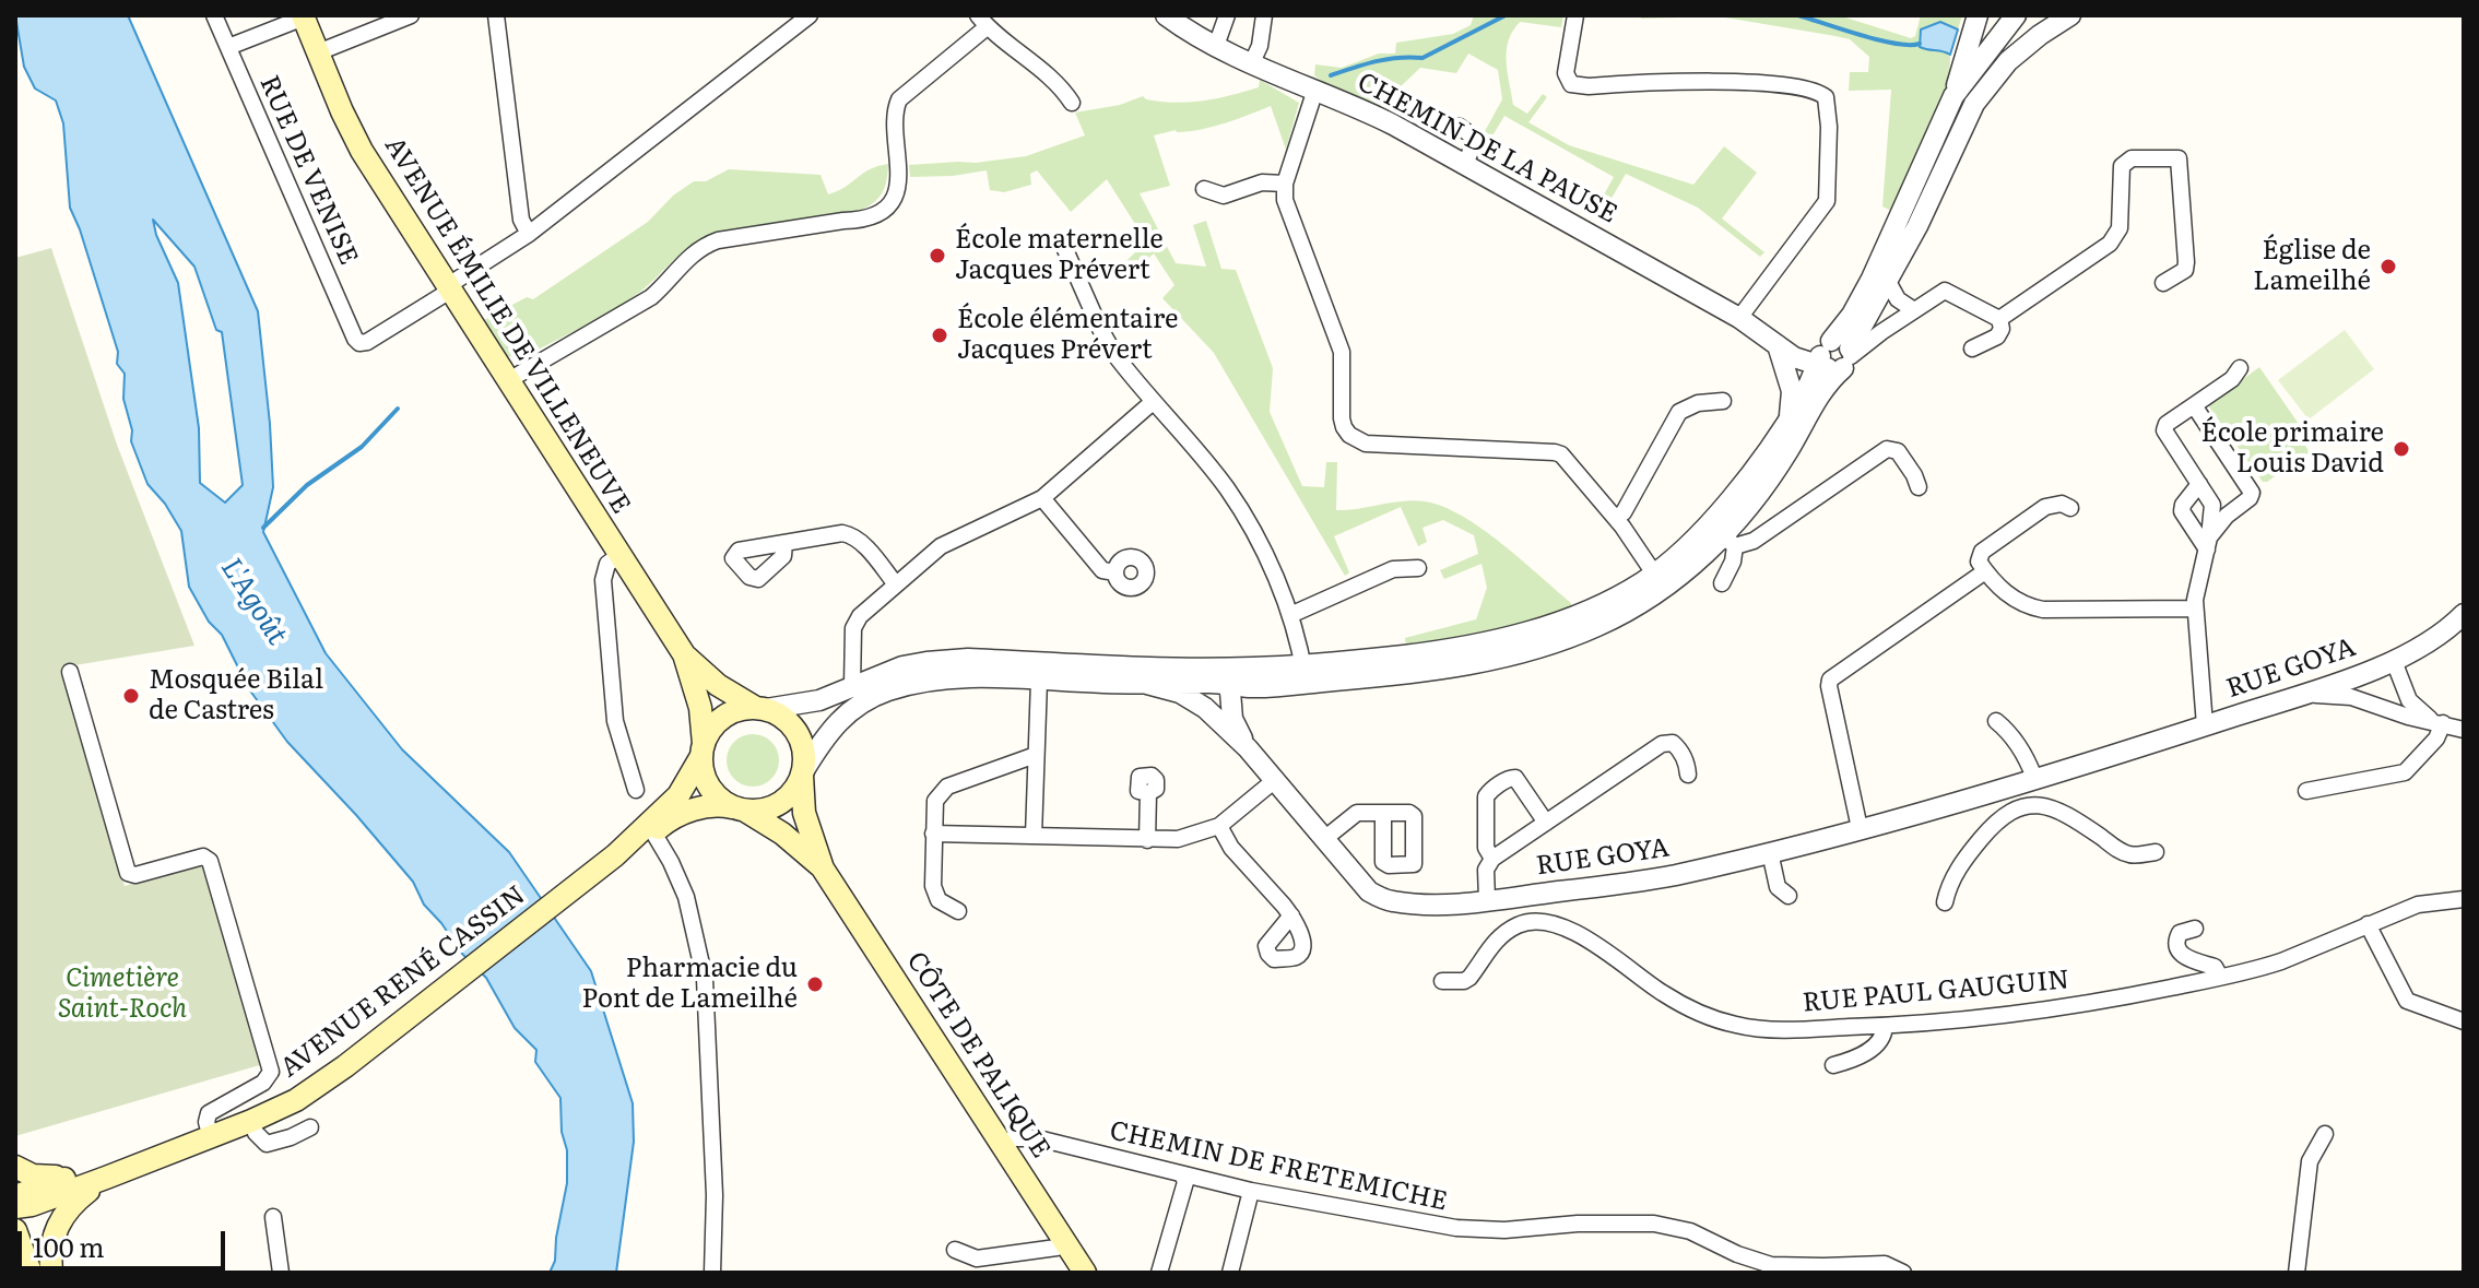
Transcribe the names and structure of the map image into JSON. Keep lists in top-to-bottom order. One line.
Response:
{"streets":{"main road":["AVENUE ÉMILIE DE VILLENEUVE","AVENUE RENÉ CASSIN","CÔTE DE PALIQUE"],"street":["CHEMIN DE LA PAUSE","RUE DE VENISE","RUE GOYA","RUE PAUL GAUGUIN","CHEMIN DE FRETEMICHE"]},"crossings":[["RUE DE VENISE","AVENUE ÉMILIE DE VILLENEUVE"],["AVENUE ÉMILIE DE VILLENEUVE","AVENUE RENÉ CASSIN"],["AVENUE ÉMILIE DE VILLENEUVE","CÔTE DE PALIQUE"],["AVENUE RENÉ CASSIN","CÔTE DE PALIQUE"],["CÔTE DE PALIQUE","CHEMIN DE FRETEMICHE"]],"water":["L'Agoût"],"parks":["Cimetière Saint-Roch"],"places":["École maternelle Jacques Prévert","Église de Lameilhé","École élémentaire Jacques Prévert","École primaire Louis David","Mosquée Bilal de Castres","Pharmacie du Pont de Lameilhé"],"scale_bar":"100 m"}
